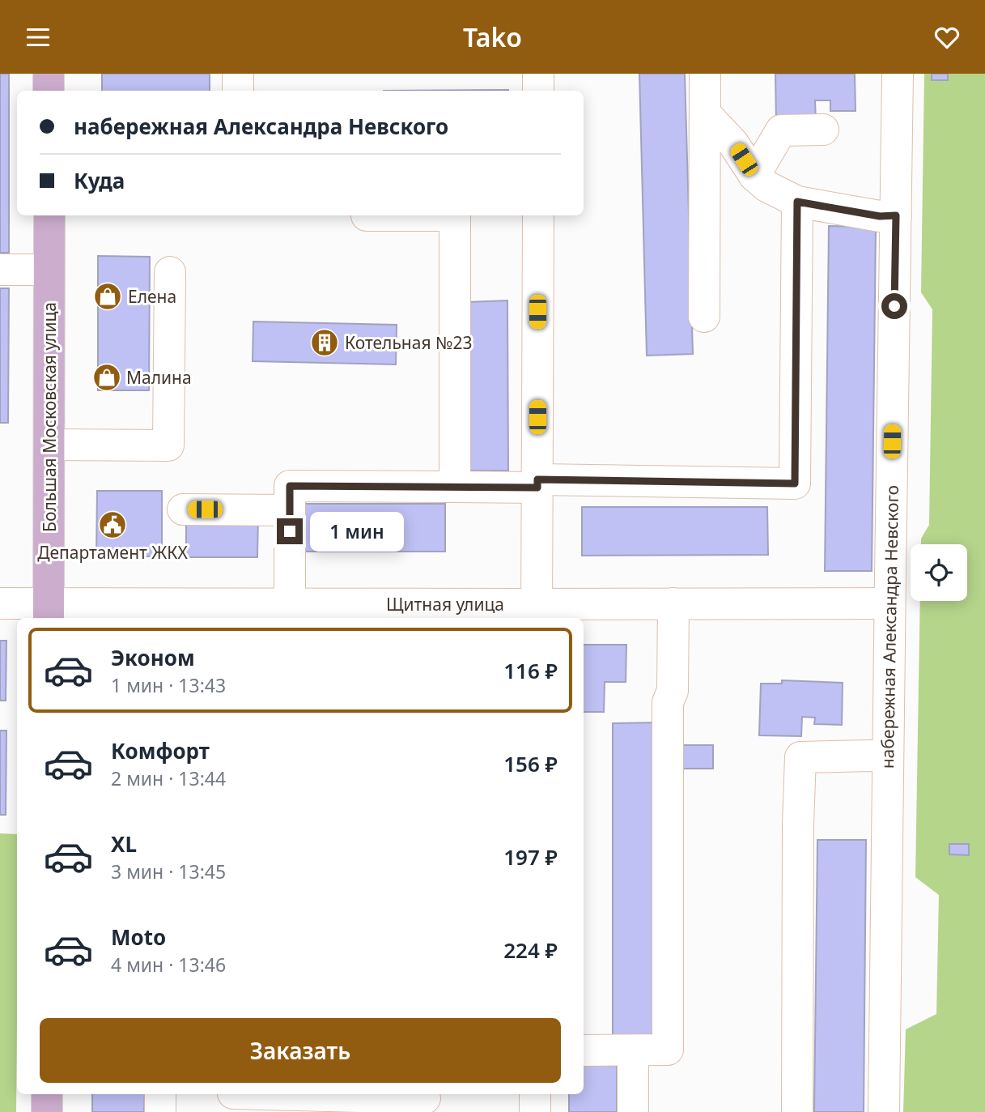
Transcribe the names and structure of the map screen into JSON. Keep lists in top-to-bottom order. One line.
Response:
{"streets":{"main road":["Большая Московская улица"],"street":["Щитная улица","набережная Александра Невского"]},"crossings":[["Большая Московская улица","Щитная улица"],["Щитная улица","набережная Александра Невского"]],"places":{"shop":["Елена","Малина"],"building":["Котельная №23"],"public building":["Департамент ЖКХ"]},"page":{"header":"Tako","banner":["набережная Александра Невского","Куда"],"bubble":"1 мин","list":[{"name":"Эконом","note":"1 мин · 13:43","value":"116 ₽"},{"name":"Комфорт","note":"2 мин · 13:44","value":"156 ₽"},{"name":"XL","note":"3 мин · 13:45","value":"197 ₽"},{"name":"Moto","note":"4 мин · 13:46","value":"224 ₽"}],"buttons":"Заказать"}}
